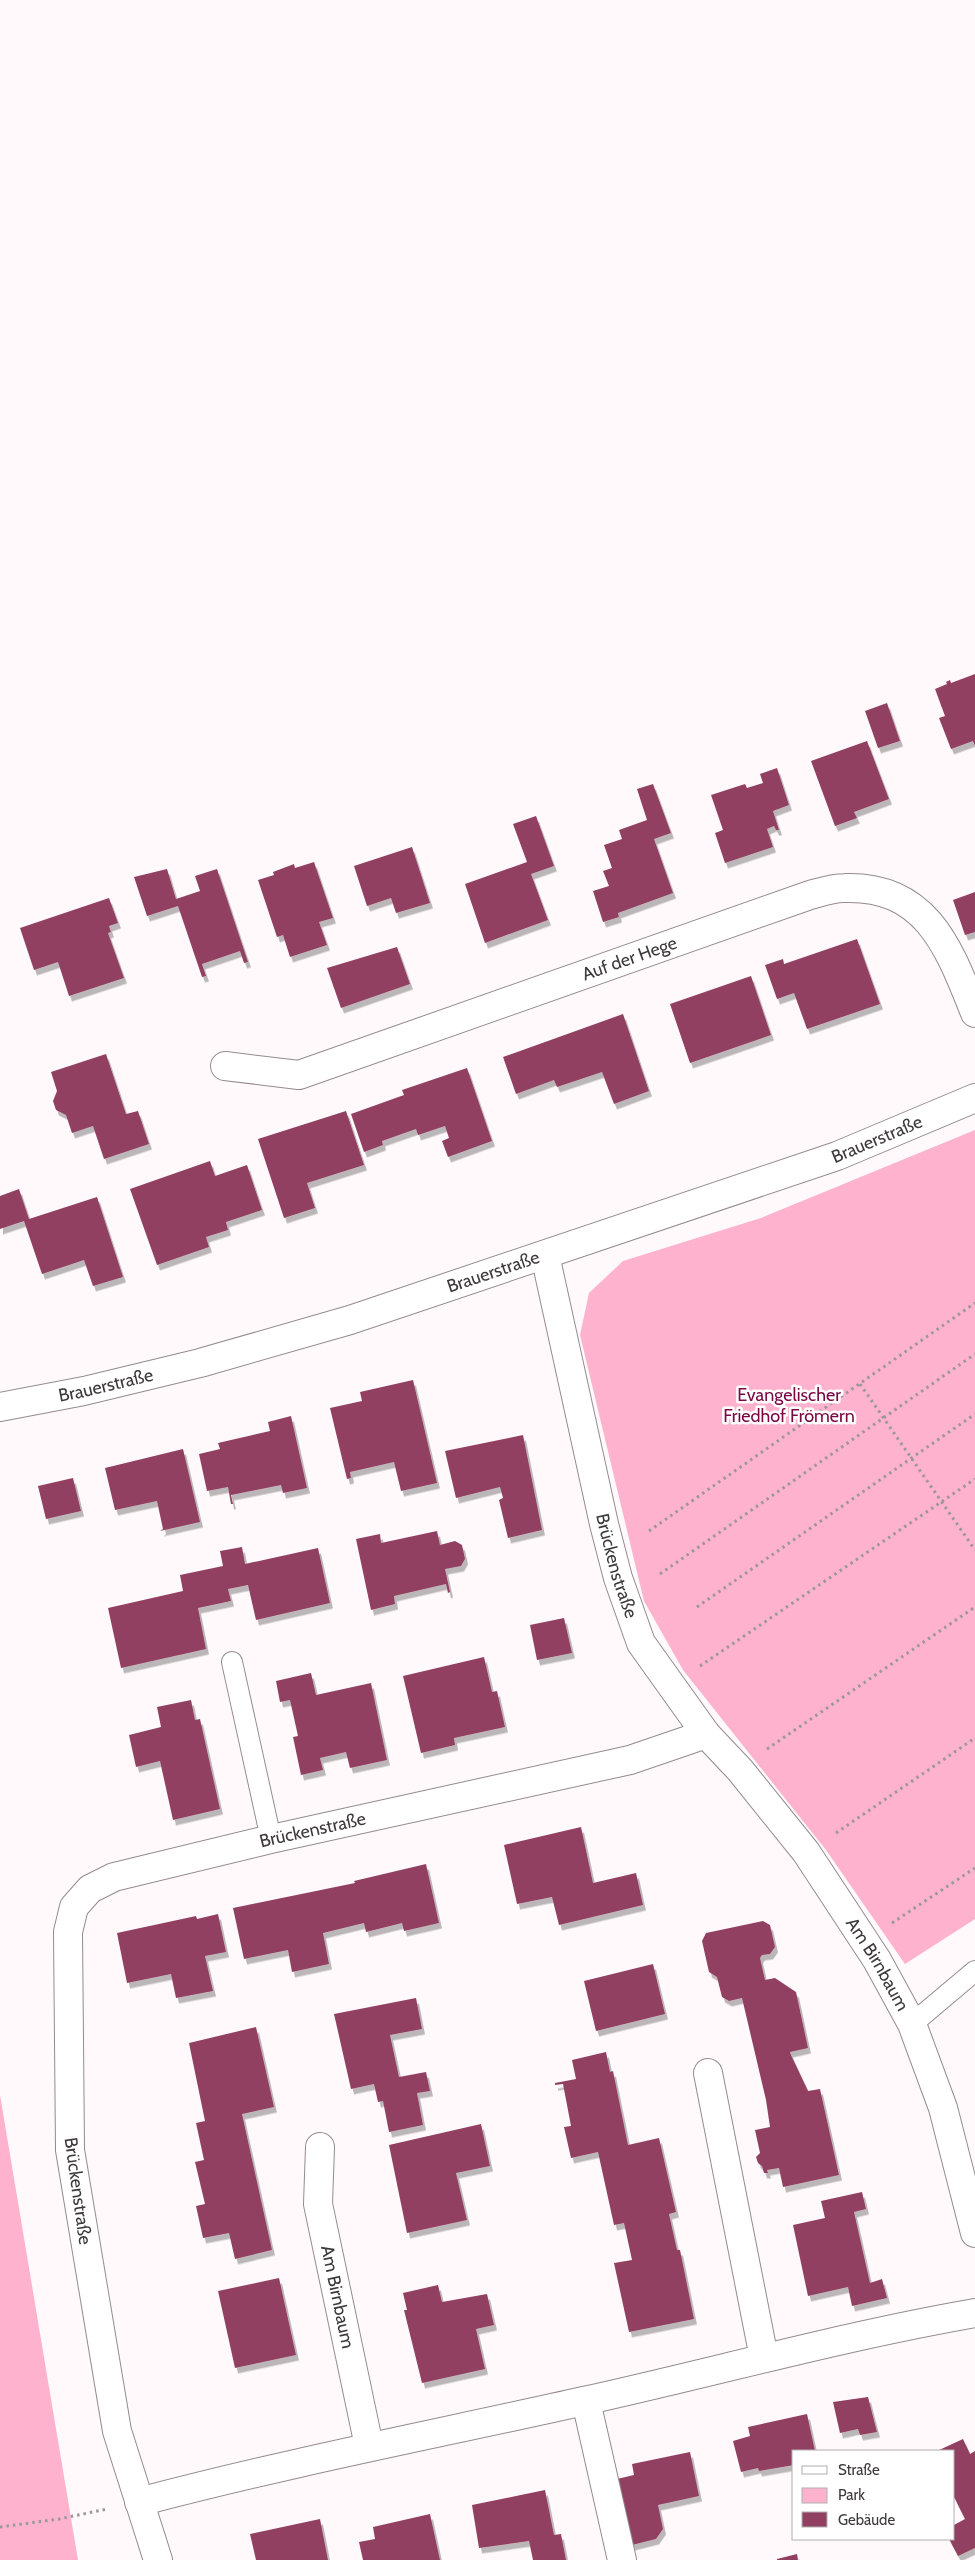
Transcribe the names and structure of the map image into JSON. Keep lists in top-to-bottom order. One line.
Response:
{"streets":{"street":["Auf der Hege","Brauerstraße","Brückenstraße","Am Birnbaum"]},"crossings":[["Brauerstraße","Brückenstraße"],["Brückenstraße","Am Birnbaum"]],"parks":["Evangelischer Friedhof Frömern"],"legend":["Straße","Park","Gebäude"]}
